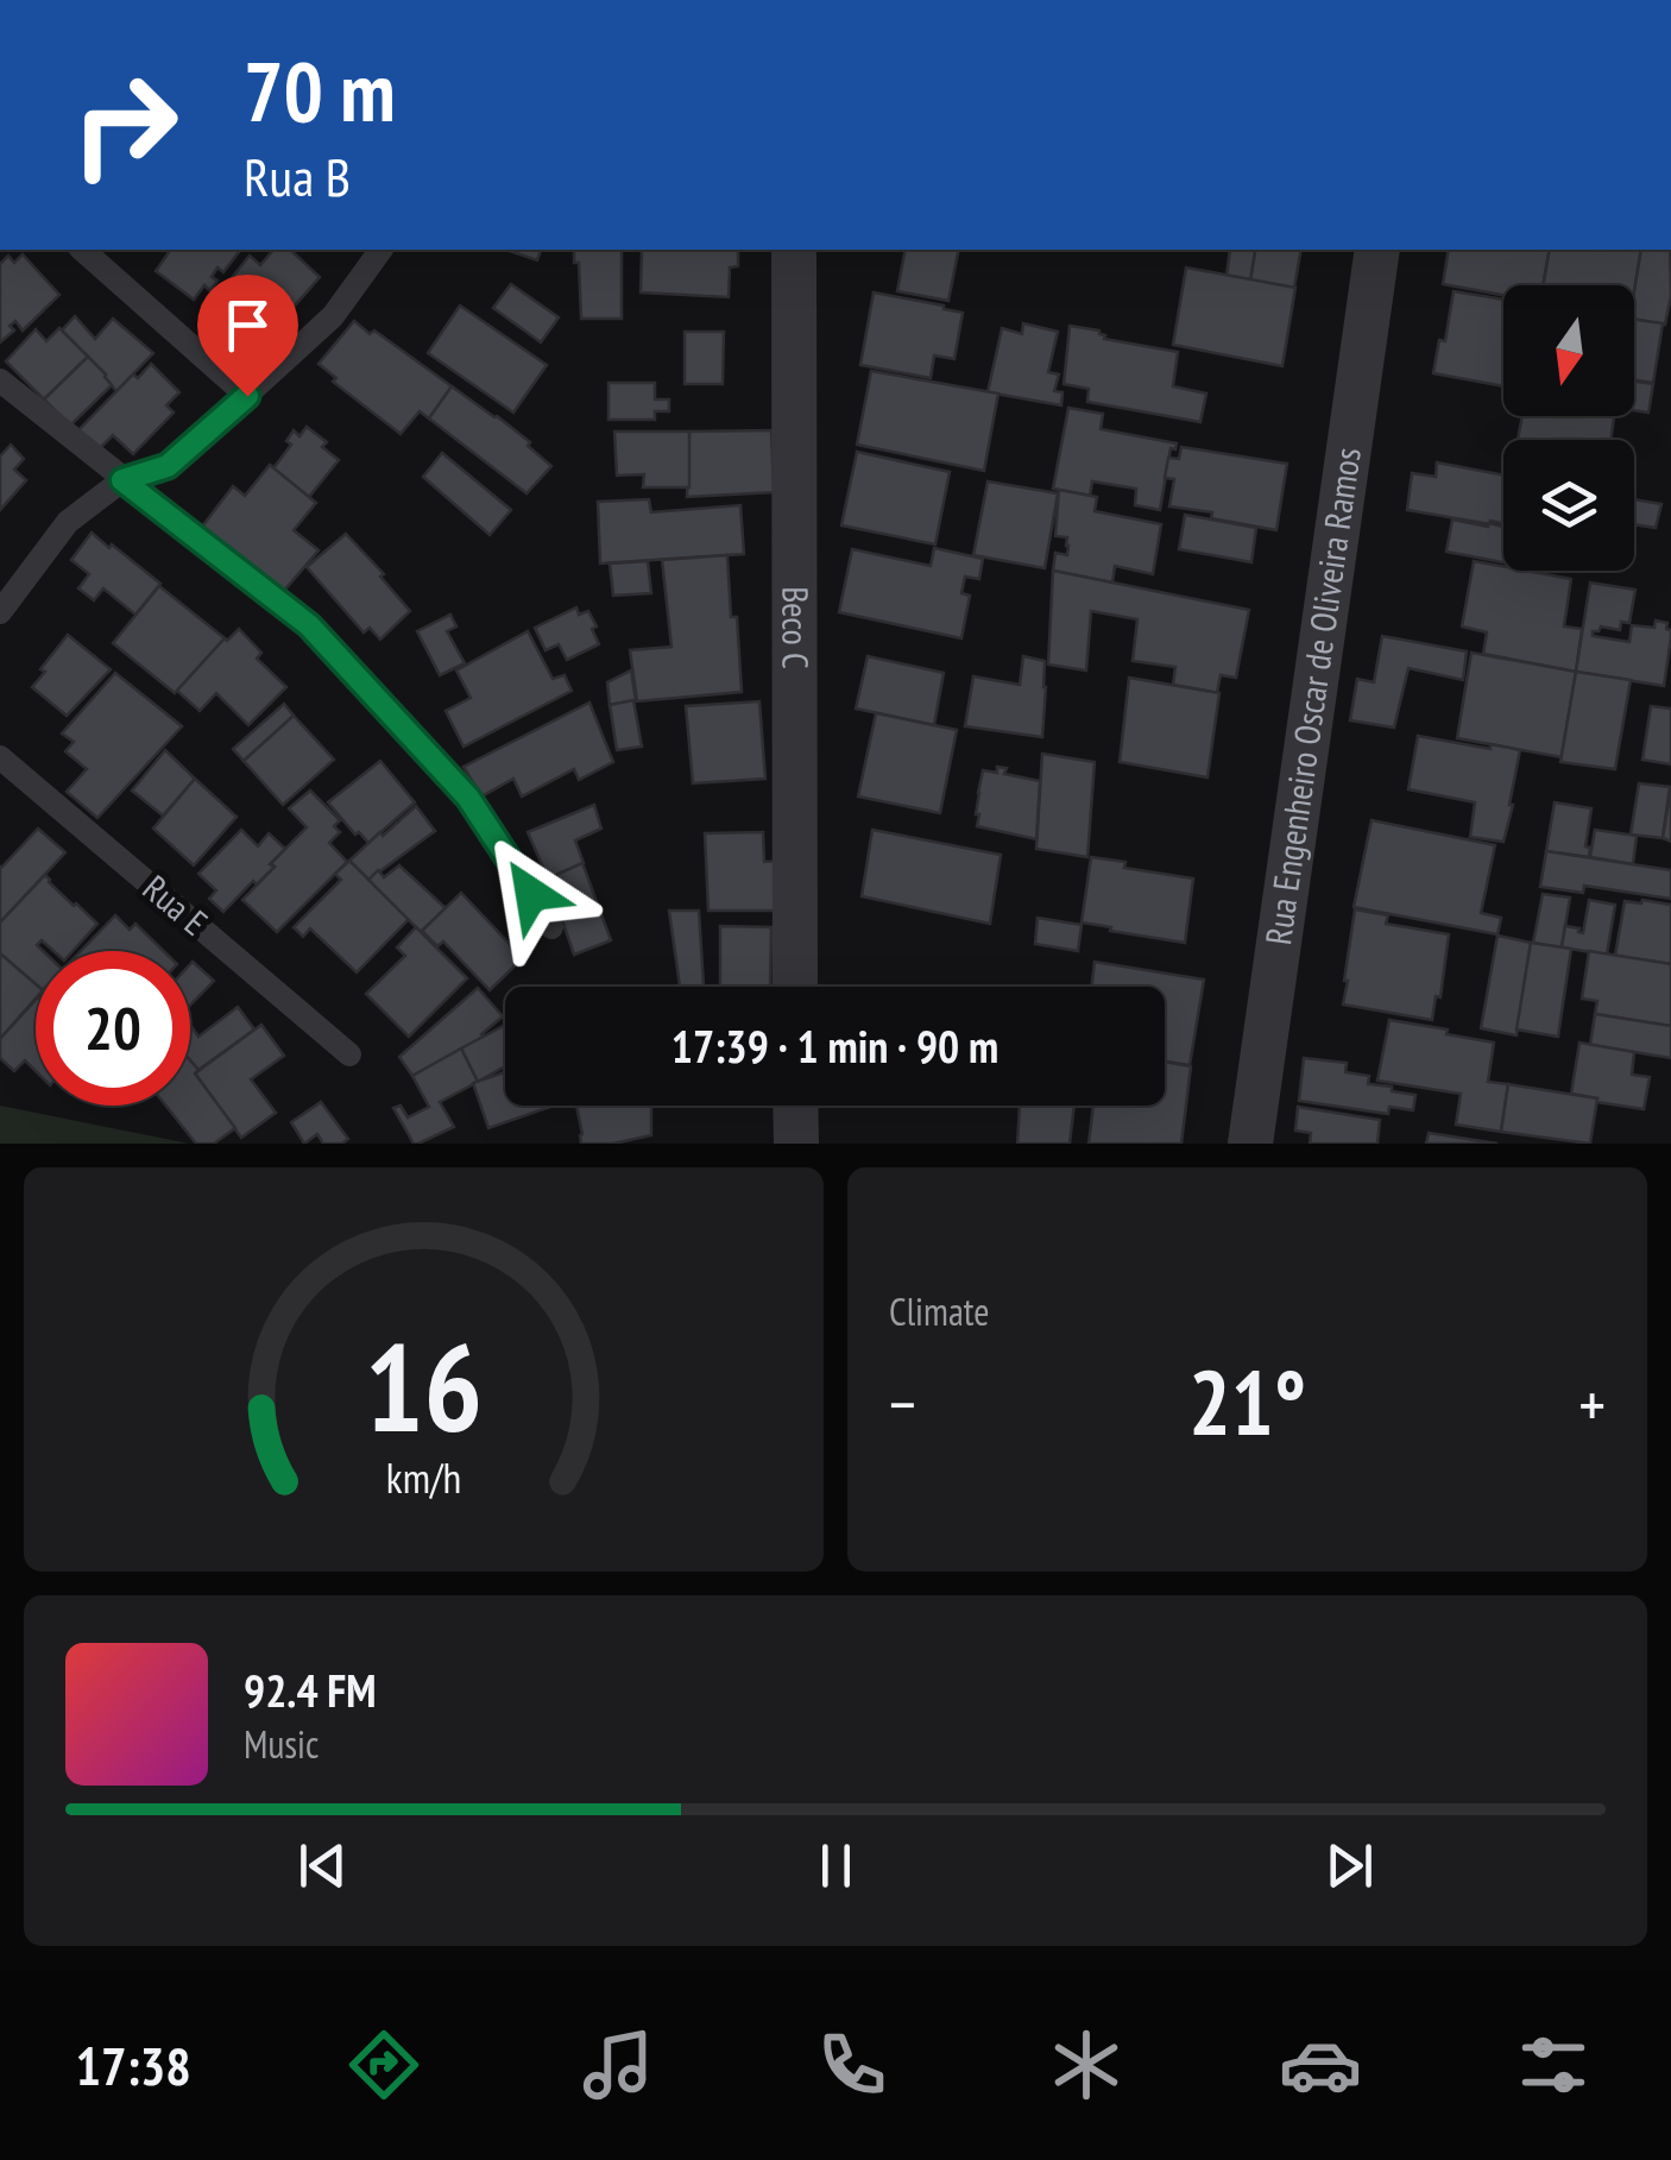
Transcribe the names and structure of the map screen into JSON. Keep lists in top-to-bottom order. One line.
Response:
{"streets":{"street":["Beco C","Rua Engenheiro Oscar de Oliveira Ramos"],"lane":["Rua E"]},"north":"bottom","page":{"turn":["70 m","Rua B"],"limit":"20","trip":"17:39 · 1 min · 90 m","tile":"Climate","heat":["−","21°","+"],"song":["92.4 FM","Music"],"tabs":"17:38","gauge":["16","km/h"]}}
